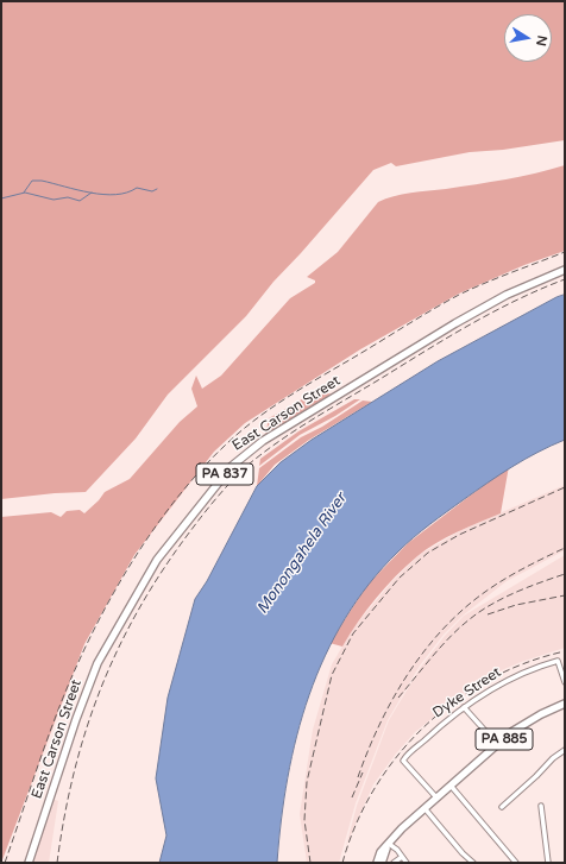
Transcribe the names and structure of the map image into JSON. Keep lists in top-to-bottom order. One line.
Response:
{"streets":{"main road":["East Carson Street","PA 837","PA 885"],"street":["Dyke Street"]},"crossings":[["East Carson Street","PA 837"],["Dyke Street","PA 885"]],"water":["Monongahela River"],"north":"right"}
